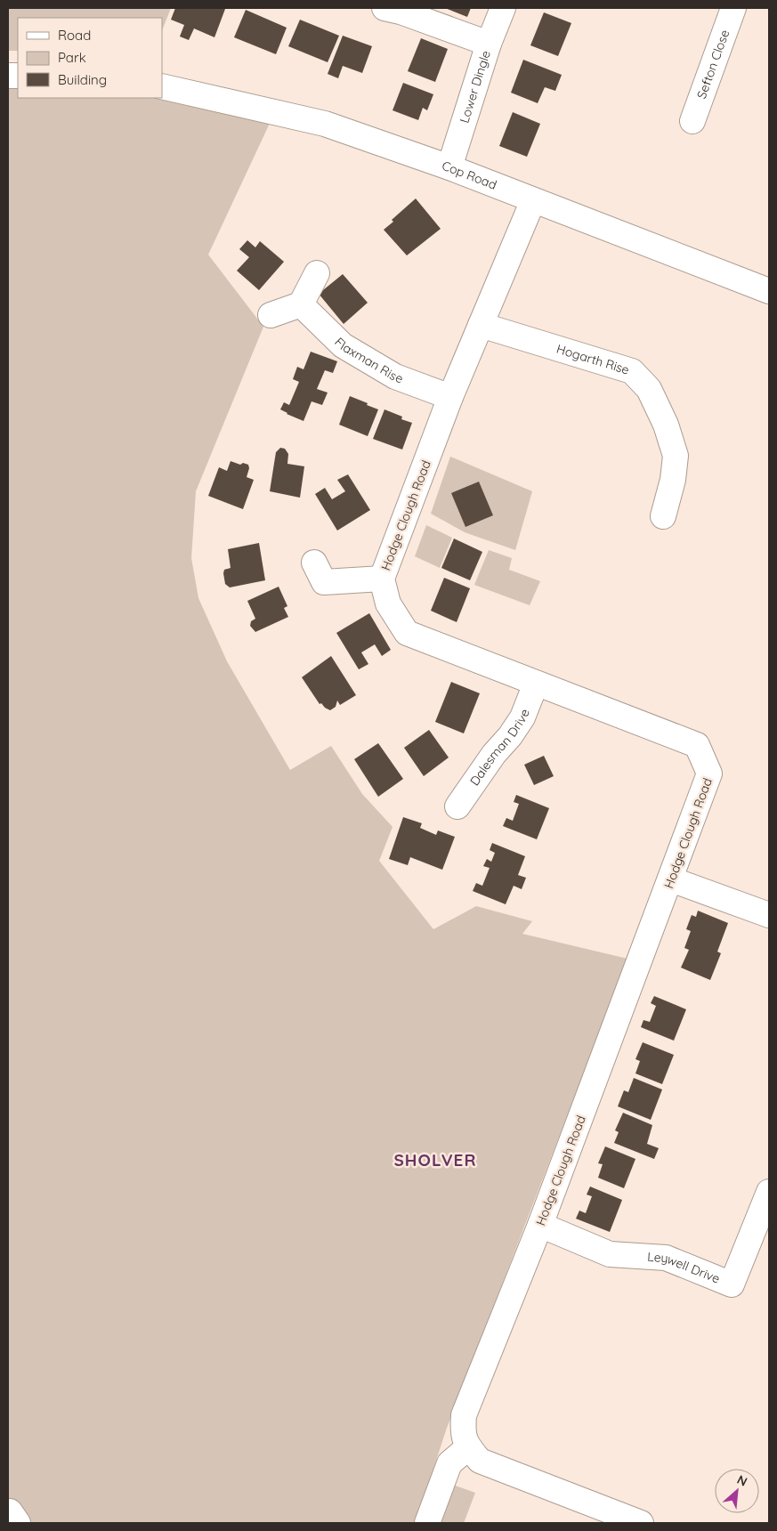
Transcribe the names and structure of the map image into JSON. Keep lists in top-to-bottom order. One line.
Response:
{"streets":{"street":["Sefton Close","Lower Dingle","Cop Road","Flaxman Rise","Hogarth Rise","Hodge Clough Road","Dalesman Drive","Leywell Drive"]},"crossings":[["Lower Dingle","Cop Road"],["Cop Road","Hodge Clough Road"],["Flaxman Rise","Hodge Clough Road"],["Hogarth Rise","Hodge Clough Road"],["Hodge Clough Road","Dalesman Drive"],["Hodge Clough Road","Leywell Drive"]],"districts":["SHOLVER"],"legend":["Road","Park","Building"],"north":"top right"}
